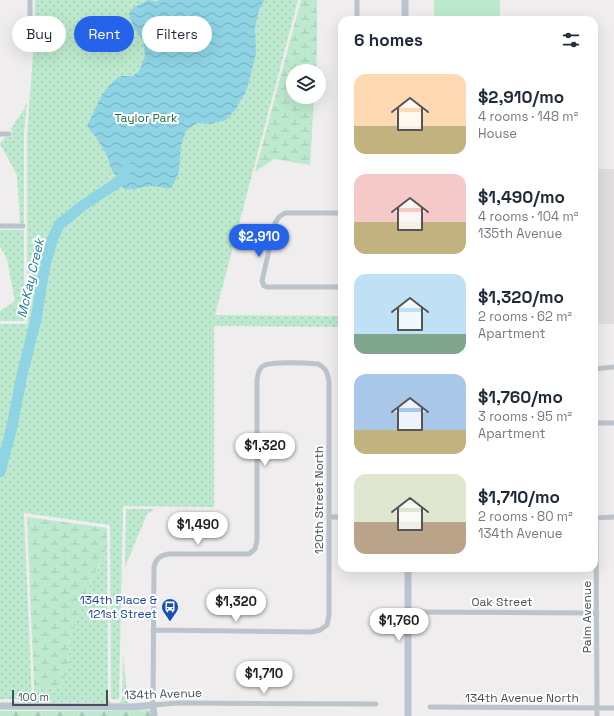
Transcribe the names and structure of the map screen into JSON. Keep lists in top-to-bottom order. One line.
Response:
{"streets":{"street":["120th Street North","Oak Street","Palm Avenue","134th Avenue","134th Avenue North"]},"crossings":[["Oak Street","Palm Avenue"],["Palm Avenue","134th Avenue North"]],"water":["McKay Creek"],"parks":["Taylor Park"],"places":{"bus stop":["134th Place & 121st Street"]},"scale_bar":"100 m","page":{"chip":["Buy","Rent","Filters"],"heading":"6 homes","list":[{"name":"$2,910/mo","note":"4 rooms · 148 m² · House"},{"name":"$1,490/mo","note":"4 rooms · 104 m² · 135th Avenue"},{"name":"$1,320/mo","note":"2 rooms · 62 m² · Apartment"},{"name":"$1,760/mo","note":"3 rooms · 95 m² · Apartment"},{"name":"$1,710/mo","note":"2 rooms · 80 m² · 134th Avenue"}],"price":["$2,910","$1,320","$1,490","$1,320","$1,760","$1,710"],"scale":"100 m"}}
